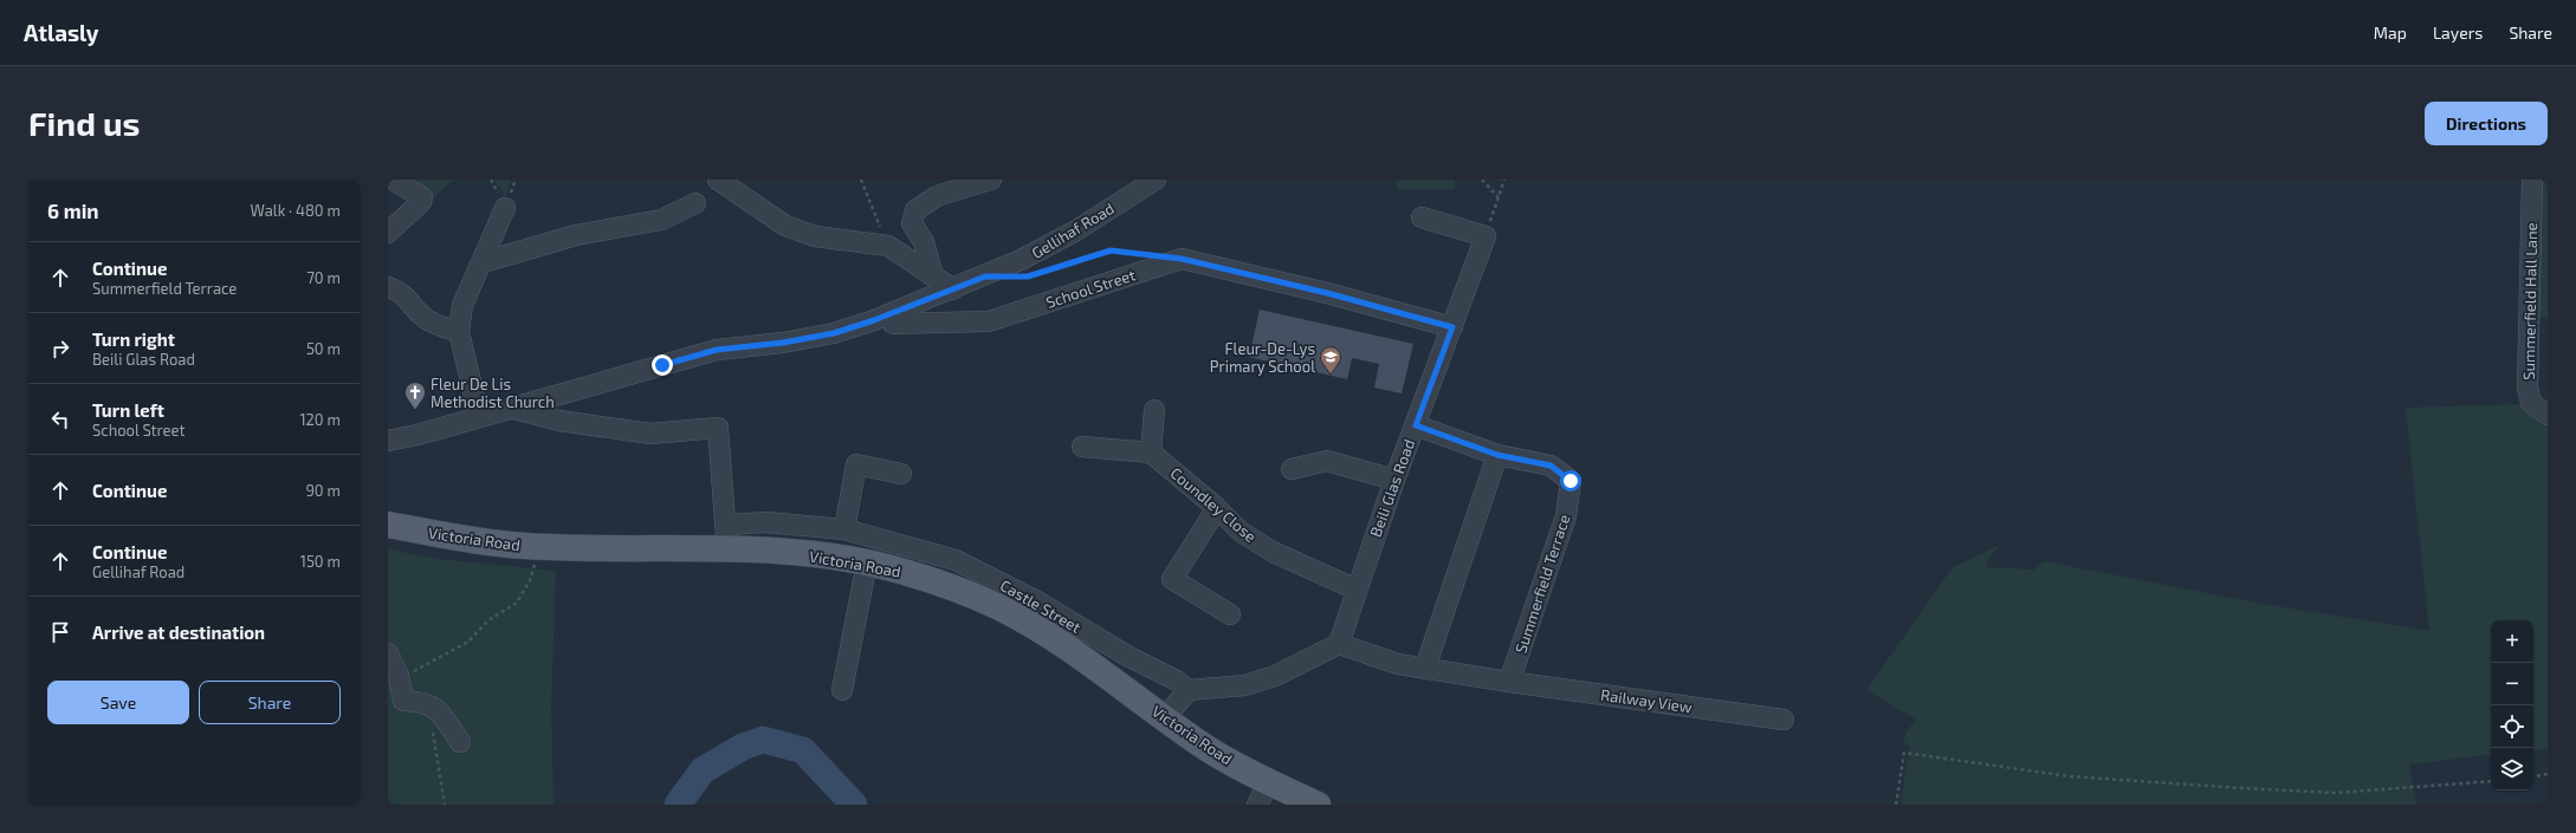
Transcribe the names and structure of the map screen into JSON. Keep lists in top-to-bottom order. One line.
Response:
{"streets":{"main road":["Victoria Road"],"street":["Gellihaf Road","School Street","Summerfield Hall Lane","Beili Glas Road","Coundley Close","Summerfield Terrace","Castle Street","Railway View"]},"crossings":[["School Street","Beili Glas Road"],["Beili Glas Road","Coundley Close"],["Beili Glas Road","Summerfield Terrace"],["Beili Glas Road","Railway View"],["Summerfield Terrace","Railway View"]],"places":{"school or university":["Fleur-De-Lys Primary School"],"church":["Fleur De Lis Methodist Church"]},"page":{"header":"Atlasly","nav":["Map","Layers","Share"],"buttons":["Directions",["Save","Share"]],"title":"Find us","heading":["6 min","Walk · 480 m"],"list":[["Continue","Summerfield Terrace","70 m"],["Turn right","Beili Glas Road","50 m"],["Turn left","School Street","120 m"],["Continue","90 m"],["Continue","Gellihaf Road","150 m"],"Arrive at destination"],"map_buttons":["+","−"]}}
